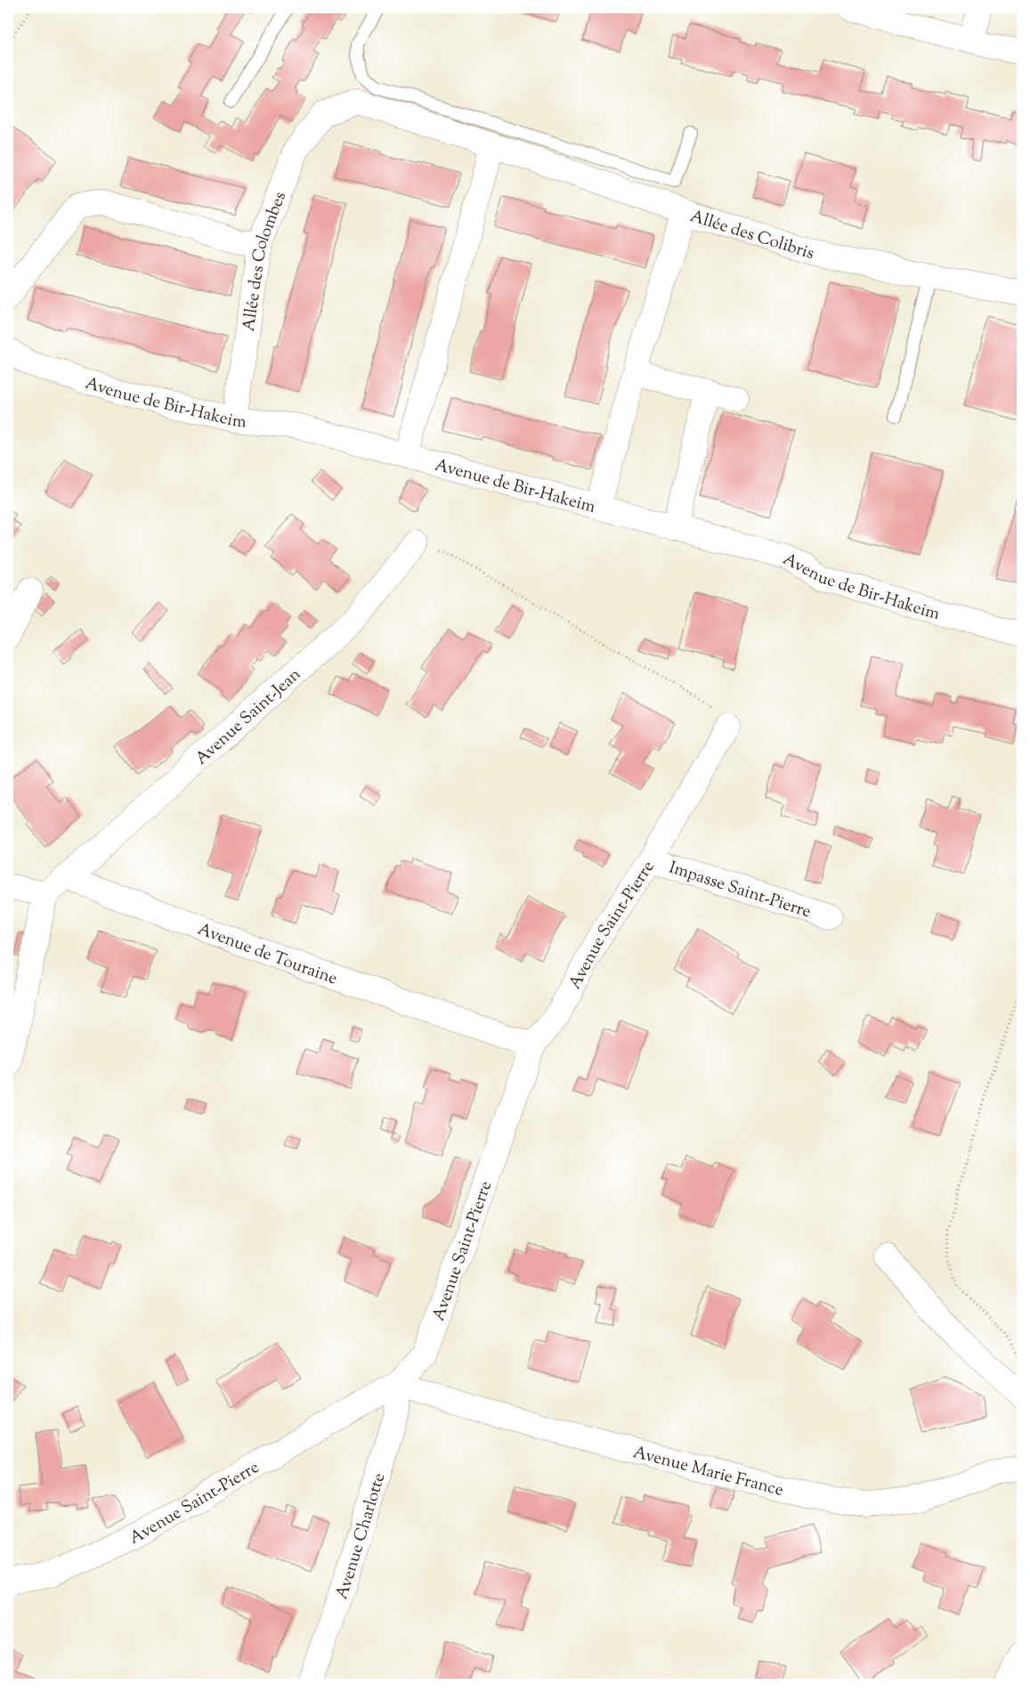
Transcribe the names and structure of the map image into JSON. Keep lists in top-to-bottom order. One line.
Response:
{"streets":{"street":["Allée des Colibris","Allée des Colombes","Avenue de Bir-Hakeim","Avenue Saint-Jean","Impasse Saint-Pierre","Avenue Saint-Pierre","Avenue de Touraine","Avenue Marie France","Avenue Charlotte"]},"crossings":[["Allée des Colibris","Allée des Colombes"],["Allée des Colombes","Avenue de Bir-Hakeim"],["Avenue Saint-Jean","Avenue de Touraine"],["Impasse Saint-Pierre","Avenue Saint-Pierre"],["Avenue Saint-Pierre","Avenue de Touraine"],["Avenue Saint-Pierre","Avenue Marie France"],["Avenue Saint-Pierre","Avenue Charlotte"],["Avenue Marie France","Avenue Charlotte"]]}
